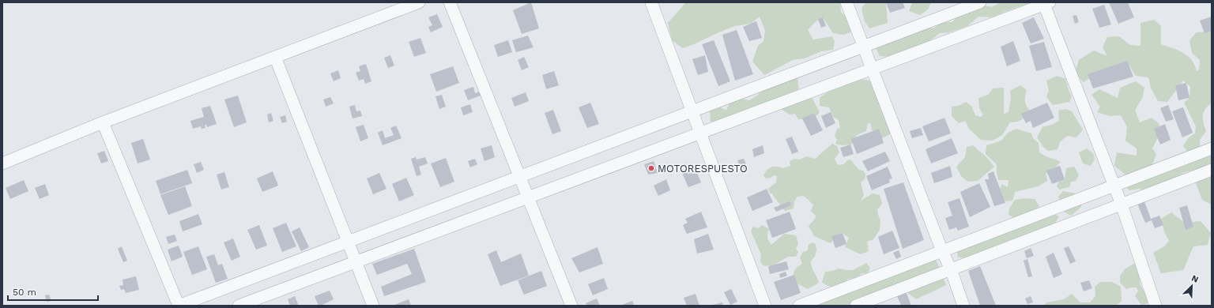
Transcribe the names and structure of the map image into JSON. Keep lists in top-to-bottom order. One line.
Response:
{"places":["MOTORESPUESTO"],"scale_bar":"50 m","north":"top right"}
